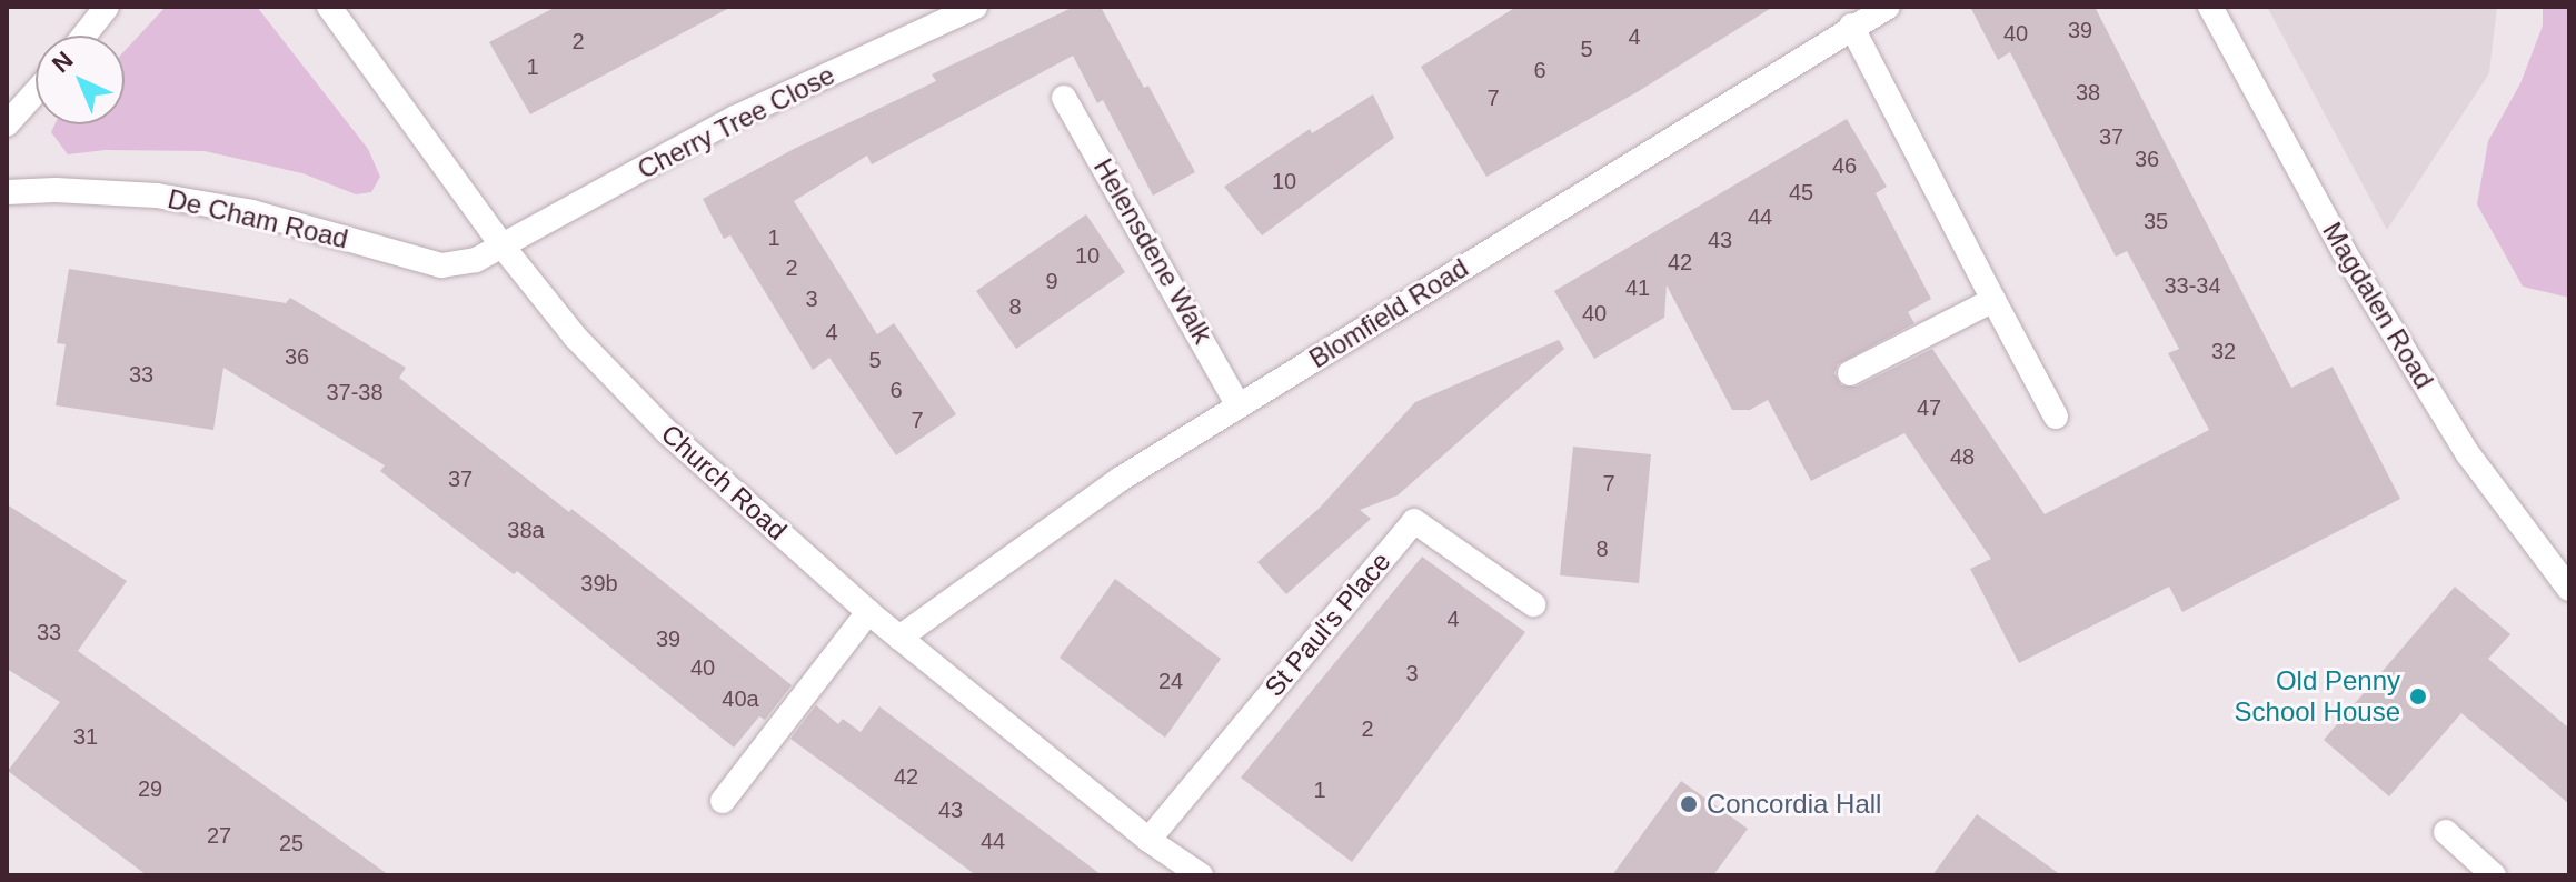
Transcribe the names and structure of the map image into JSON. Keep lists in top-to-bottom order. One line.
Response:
{"streets":{"street":["Cherry Tree Close","De Cham Road","Helensdene Walk","Magdalen Road","Blomfield Road","Church Road","St Paul's Place"]},"crossings":[["Cherry Tree Close","De Cham Road"],["Cherry Tree Close","Church Road"],["De Cham Road","Church Road"],["Helensdene Walk","Blomfield Road"],["Blomfield Road","Church Road"],["Church Road","St Paul's Place"]],"places":["Old Penny School House","Concordia Hall"],"house_numbers":["39","40","4","2","5","1","6","38","7","37","36","46","10","45","44","35","1","43","10","42","2","9","33-34","41","3","8","40","4","32","36","5","33","6","37-38","47","7","48","37","7","38a","8","39b","4","33","39","40","3","24","40a","2","31","42","29","1","43","27","44","25"],"north":"top left"}
